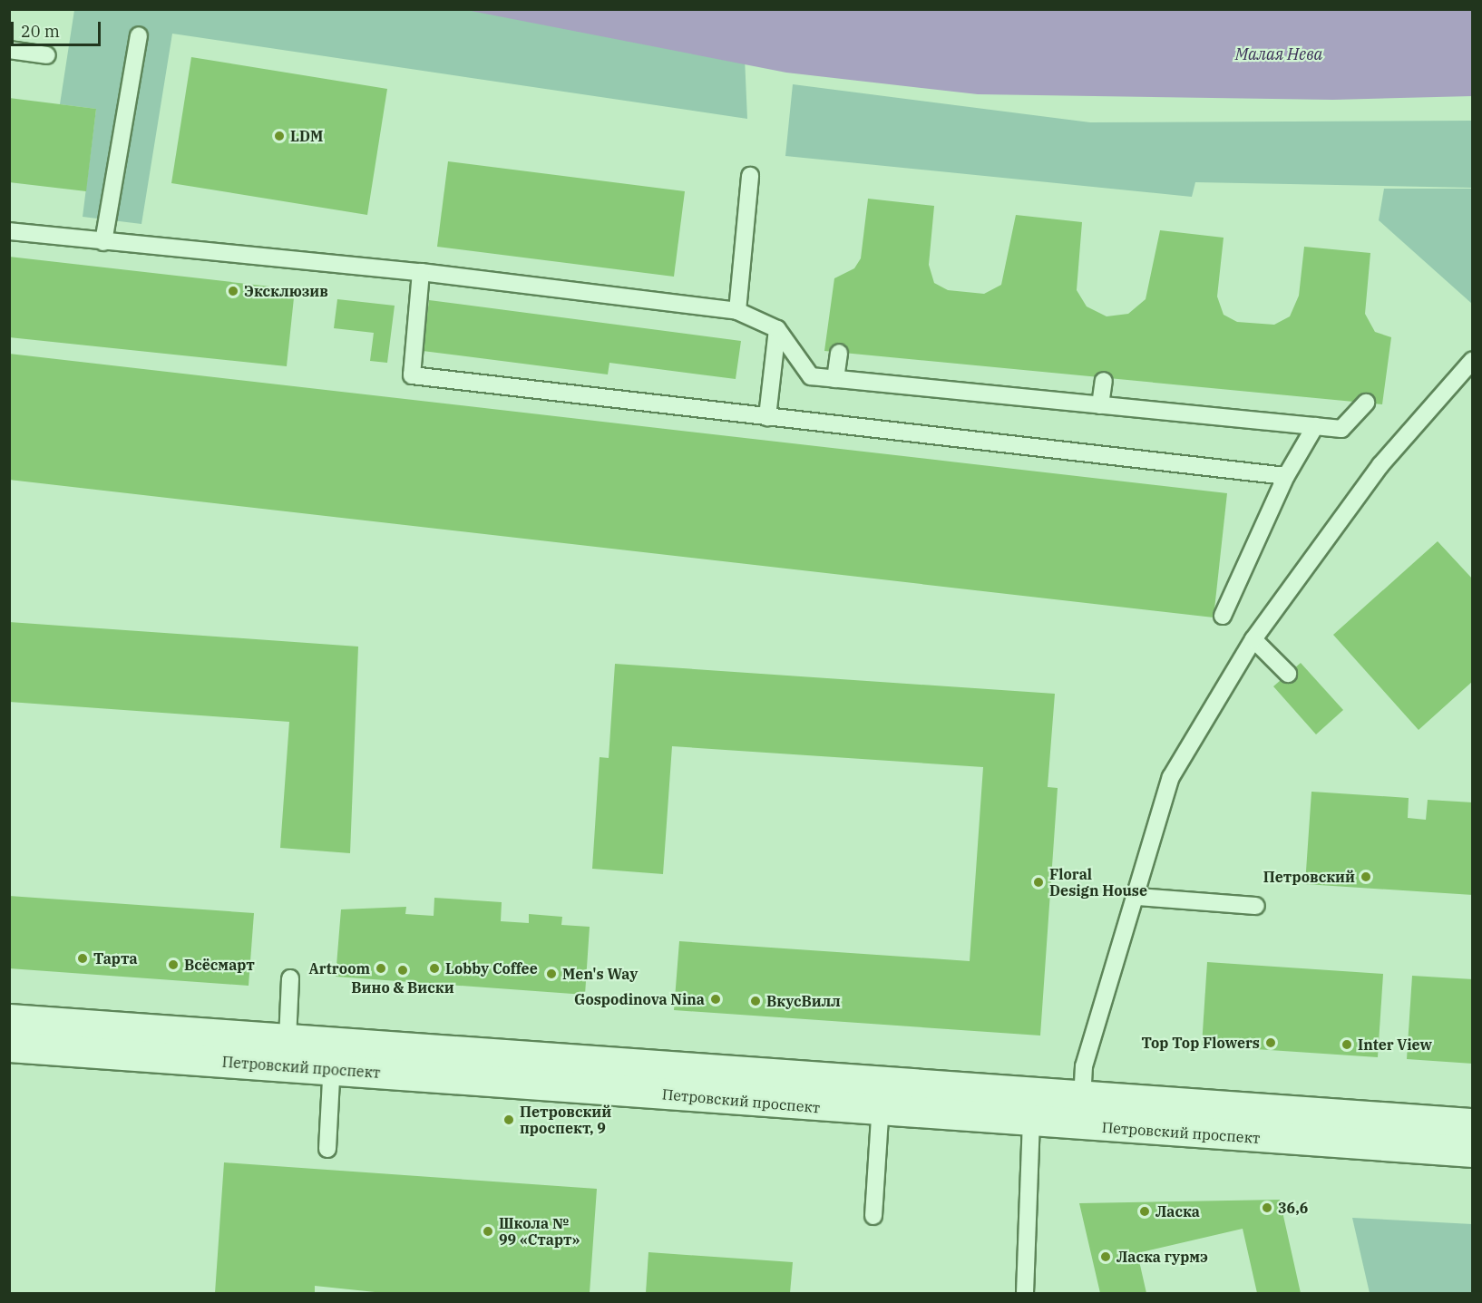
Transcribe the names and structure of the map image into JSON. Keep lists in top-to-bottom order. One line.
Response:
{"streets":{"street":["Петровский проспект"]},"water":["Малая Нева"],"places":["LDM","Эксклюзив","Петровский","Floral Design House","Тарта","Всёсмарт","Artroom","Lobby Coffee","Вино & Виски","Men's Way","Gospodinova Nina","ВкусВилл","Top Top Flowers","Inter View","Петровский проспект, 9","36,6","Ласка","Школа № 99 «Старт»","Ласка гурмэ"],"scale_bar":"20 m"}
